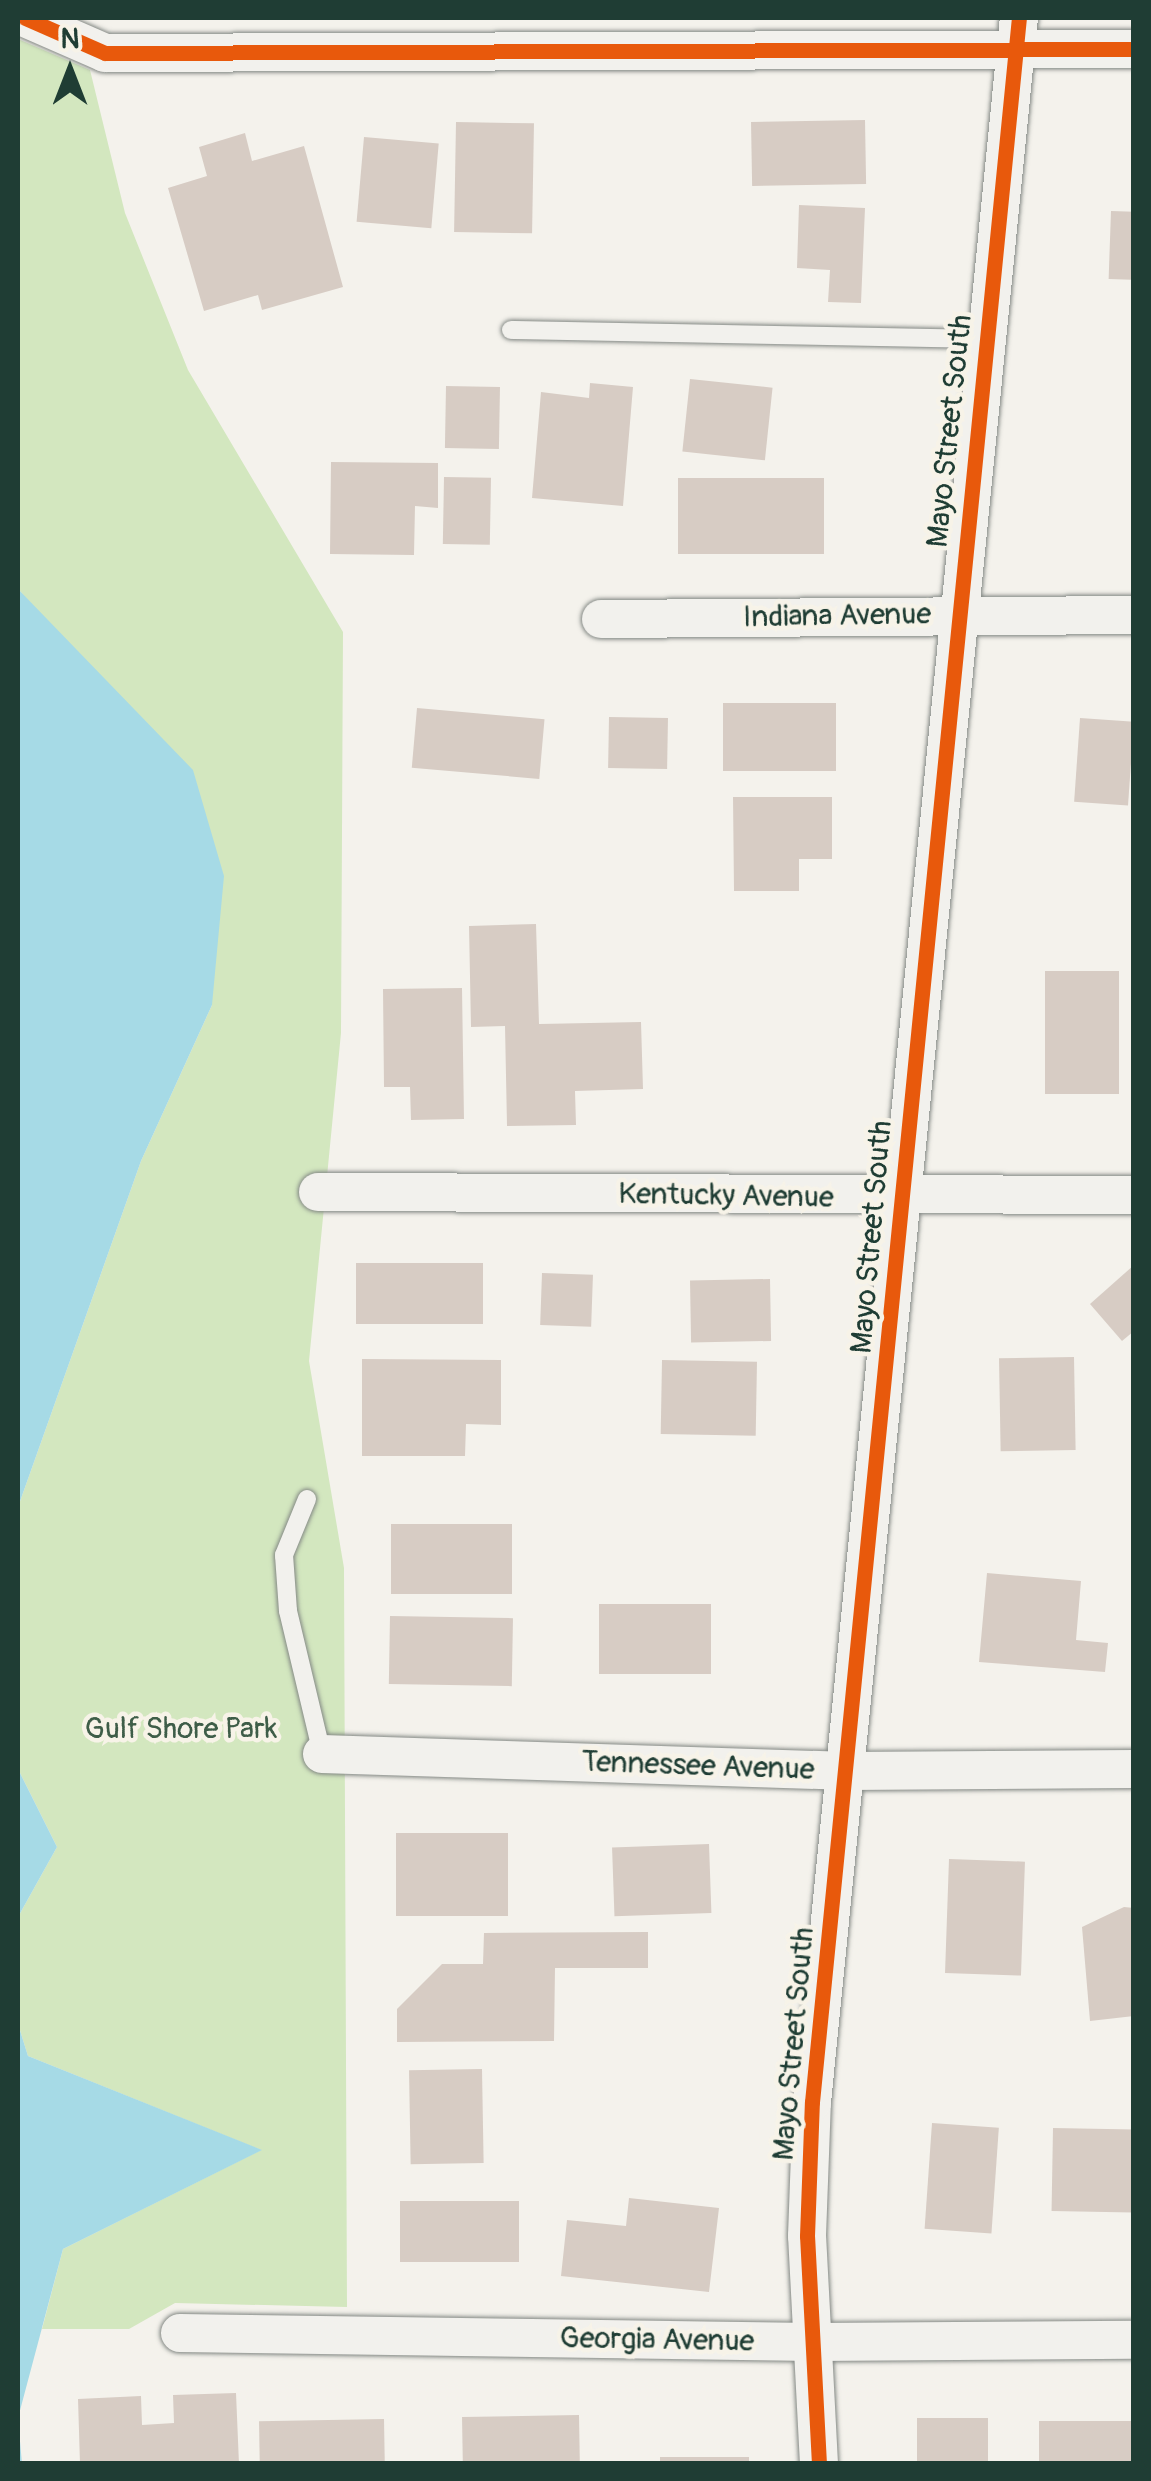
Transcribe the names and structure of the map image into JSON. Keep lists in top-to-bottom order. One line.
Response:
{"streets":{"street":["Mayo Street South","Indiana Avenue","Kentucky Avenue","Tennessee Avenue","Georgia Avenue"]},"crossings":[["Mayo Street South","Indiana Avenue"],["Mayo Street South","Kentucky Avenue"],["Mayo Street South","Tennessee Avenue"],["Mayo Street South","Georgia Avenue"]],"parks":["Gulf Shore Park"],"north":"top"}
